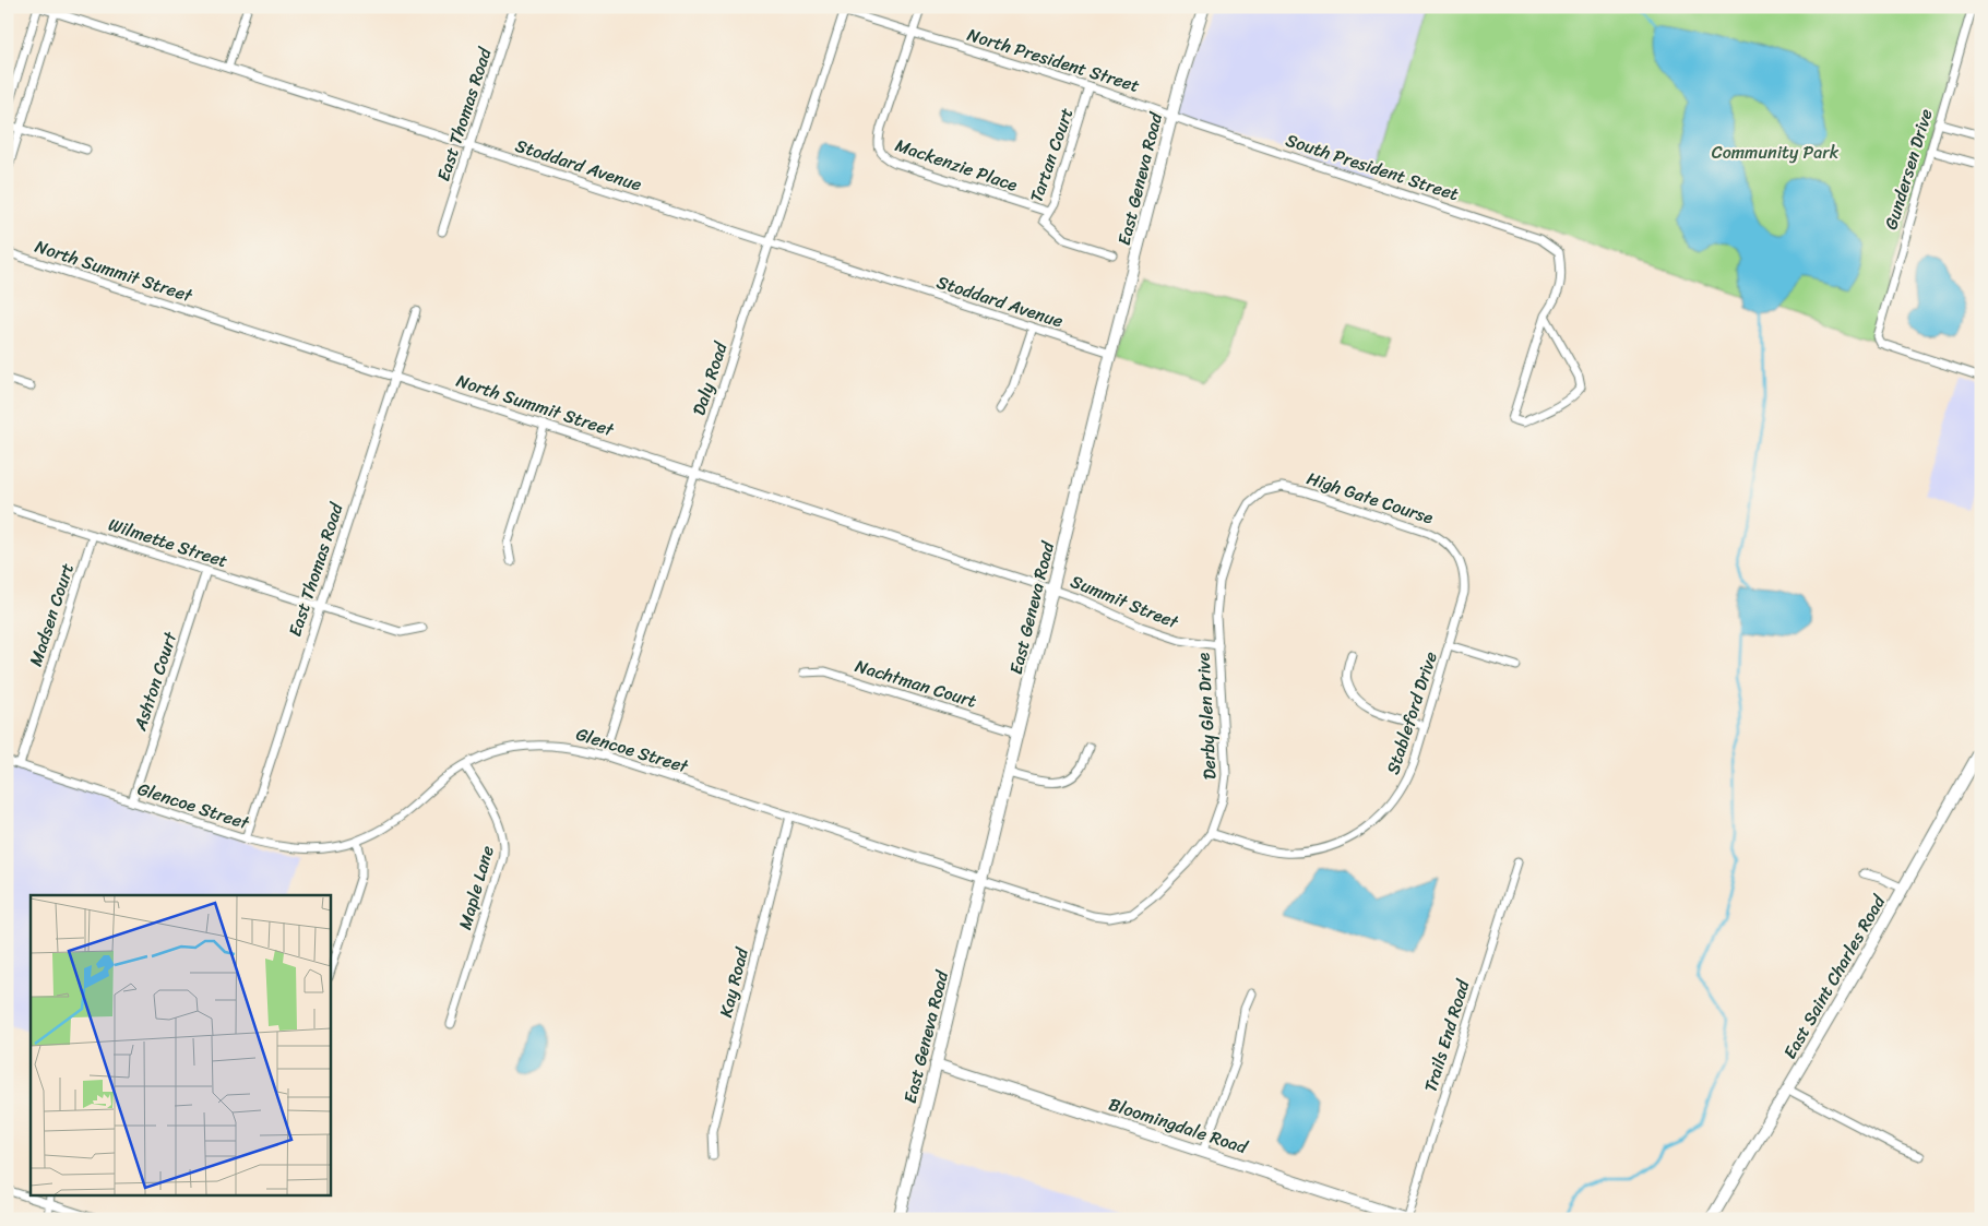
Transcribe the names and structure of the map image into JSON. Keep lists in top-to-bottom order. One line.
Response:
{"streets":{"main road":["East Geneva Road","East Saint Charles Road","Bloomingdale Road"],"street":["North President Street","East Thomas Road","Tartan Court","Stoddard Avenue","Mackenzie Place","South President Street","Gundersen Drive","North Summit Street","Daly Road","High Gate Course","Wilmette Street","Summit Street","Madsen Court","Ashton Court","Nachtman Court","Stableford Drive","Derby Glen Drive","Glencoe Street","Maple Lane","Kay Road","Trails End Road"]},"crossings":[["North President Street","Tartan Court"],["North President Street","Mackenzie Place"],["North President Street","South President Street"],["North President Street","East Geneva Road"],["North President Street","Daly Road"],["East Thomas Road","Stoddard Avenue"],["East Thomas Road","North Summit Street"],["East Thomas Road","Wilmette Street"],["East Thomas Road","Glencoe Street"],["Tartan Court","Mackenzie Place"],["Stoddard Avenue","East Geneva Road"],["Stoddard Avenue","Daly Road"],["South President Street","East Geneva Road"],["East Geneva Road","North Summit Street"],["East Geneva Road","Summit Street"],["East Geneva Road","Nachtman Court"],["East Geneva Road","Glencoe Street"],["East Geneva Road","Bloomingdale Road"],["North Summit Street","Daly Road"],["North Summit Street","Summit Street"],["Daly Road","Glencoe Street"],["High Gate Course","Stableford Drive"],["High Gate Course","Derby Glen Drive"],["Wilmette Street","Madsen Court"],["Wilmette Street","Ashton Court"],["Summit Street","Derby Glen Drive"],["Madsen Court","Glencoe Street"],["Ashton Court","Glencoe Street"],["Stableford Drive","Derby Glen Drive"],["Derby Glen Drive","Glencoe Street"],["Glencoe Street","Maple Lane"],["Glencoe Street","Kay Road"],["Trails End Road","Bloomingdale Road"]],"parks":["Community Park"]}
